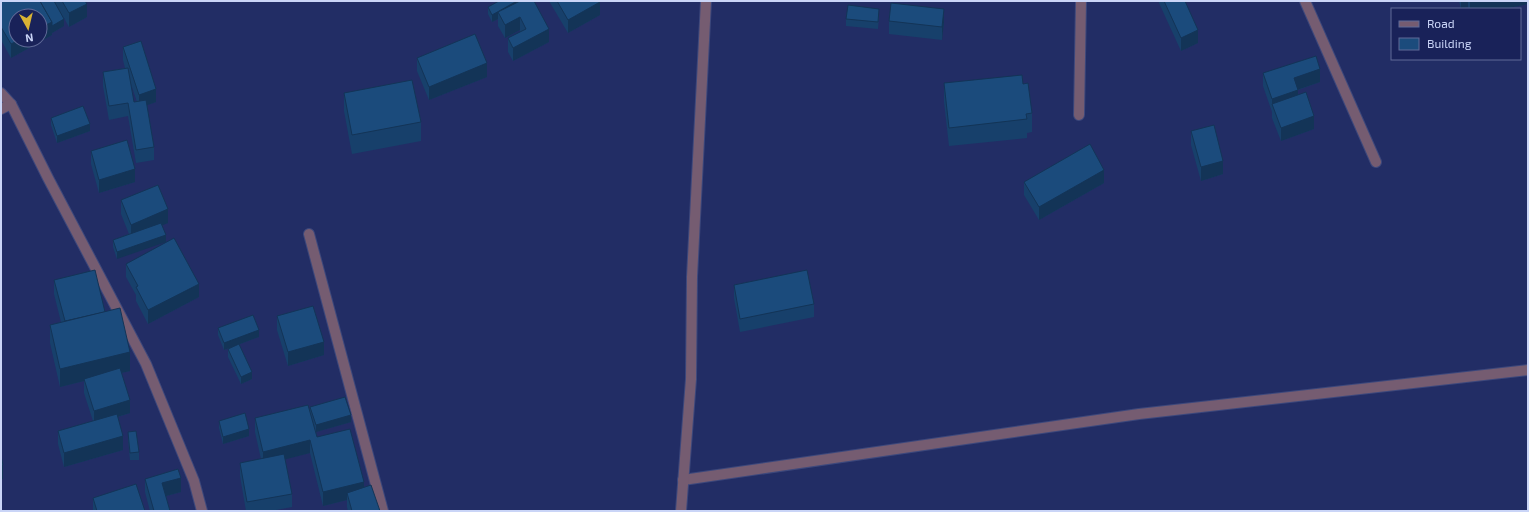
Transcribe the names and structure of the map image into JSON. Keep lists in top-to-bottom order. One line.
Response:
{"legend":["Road","Building"],"north":"bottom"}
